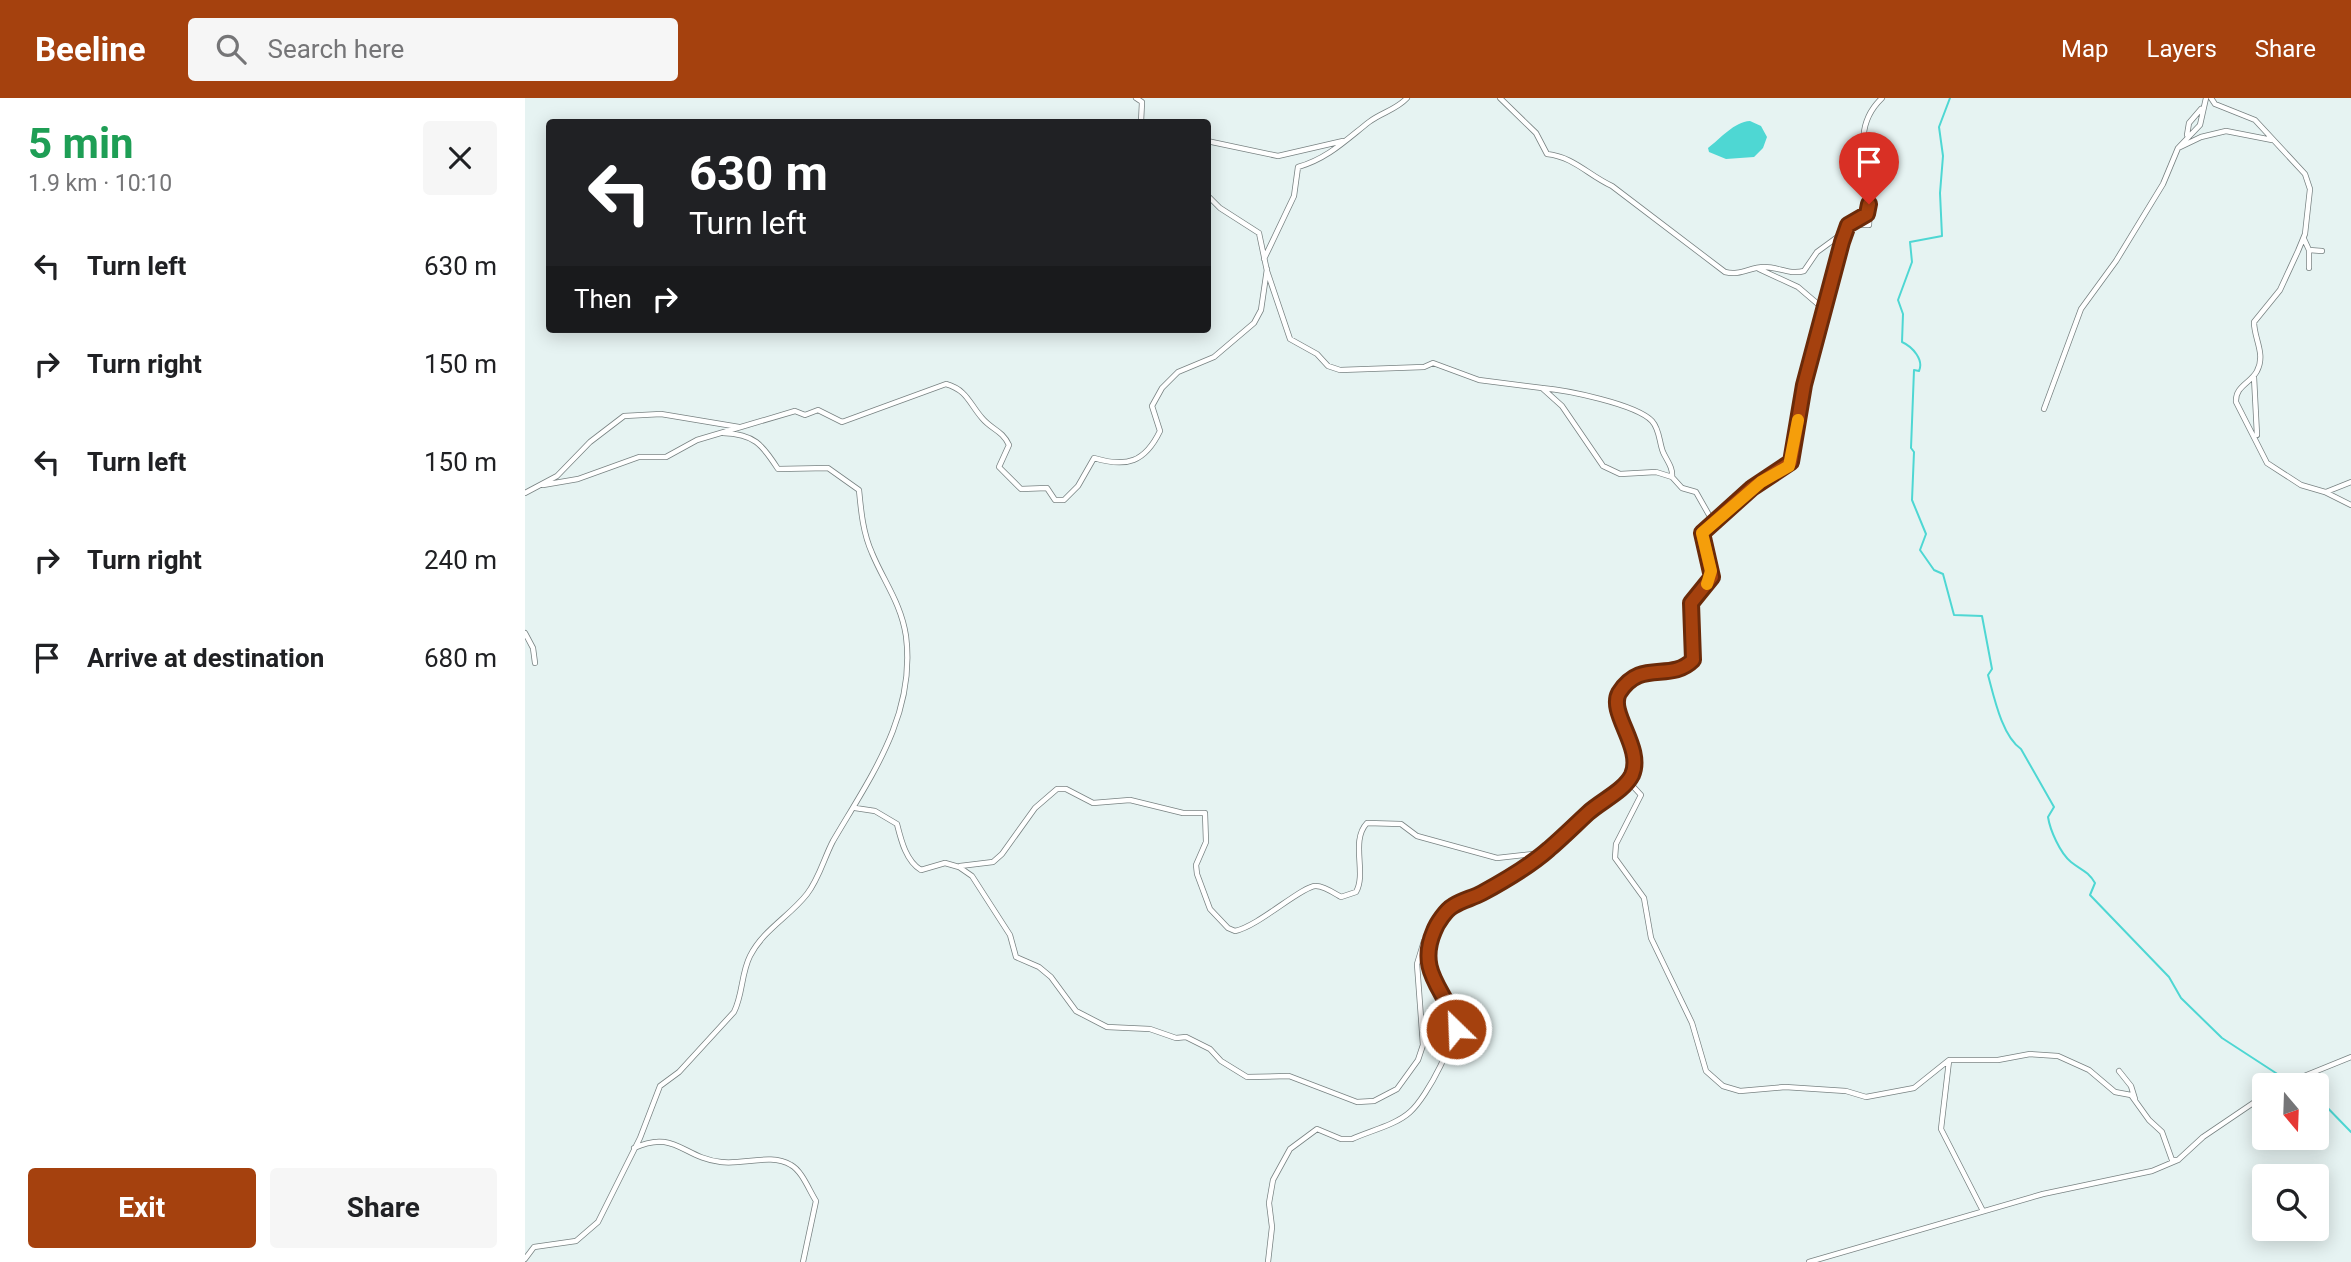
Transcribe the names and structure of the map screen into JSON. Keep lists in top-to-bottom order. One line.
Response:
{"north":"bottom","page":{"header":"Beeline","search":"Search here","nav":["Map","Layers","Share"],"heading":["5 min","1.9 km · 10:10"],"turn":["630 m","Turn left"],"list":[{"name":"Turn left","value":"630 m"},{"name":"Turn right","value":"150 m"},{"name":"Turn left","value":"150 m"},{"name":"Turn right","value":"240 m"},{"name":"Arrive at destination","value":"680 m"}],"then":"Then","buttons":["Exit","Share"]}}
